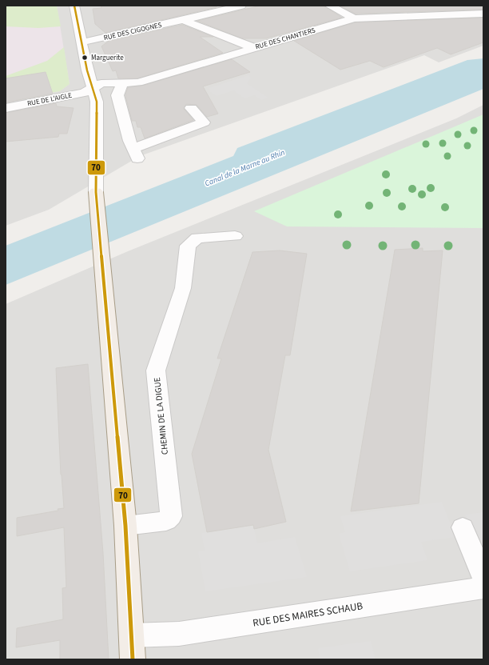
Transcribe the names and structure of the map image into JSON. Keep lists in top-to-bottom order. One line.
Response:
{"streets":{"street":["RUE DES CIGOGNES","RUE DES CHANTIERS","RUE DE L'AIGLE","CHEMIN DE LA DIGUE","RUE DES MAIRES SCHAUB"]},"crossings":[["RUE DES CHANTIERS","RUE DE L'AIGLE"]],"water":["Canal de la Marne au Rhin"],"places":["Marguerite"],"lines":["transit line 70"]}
